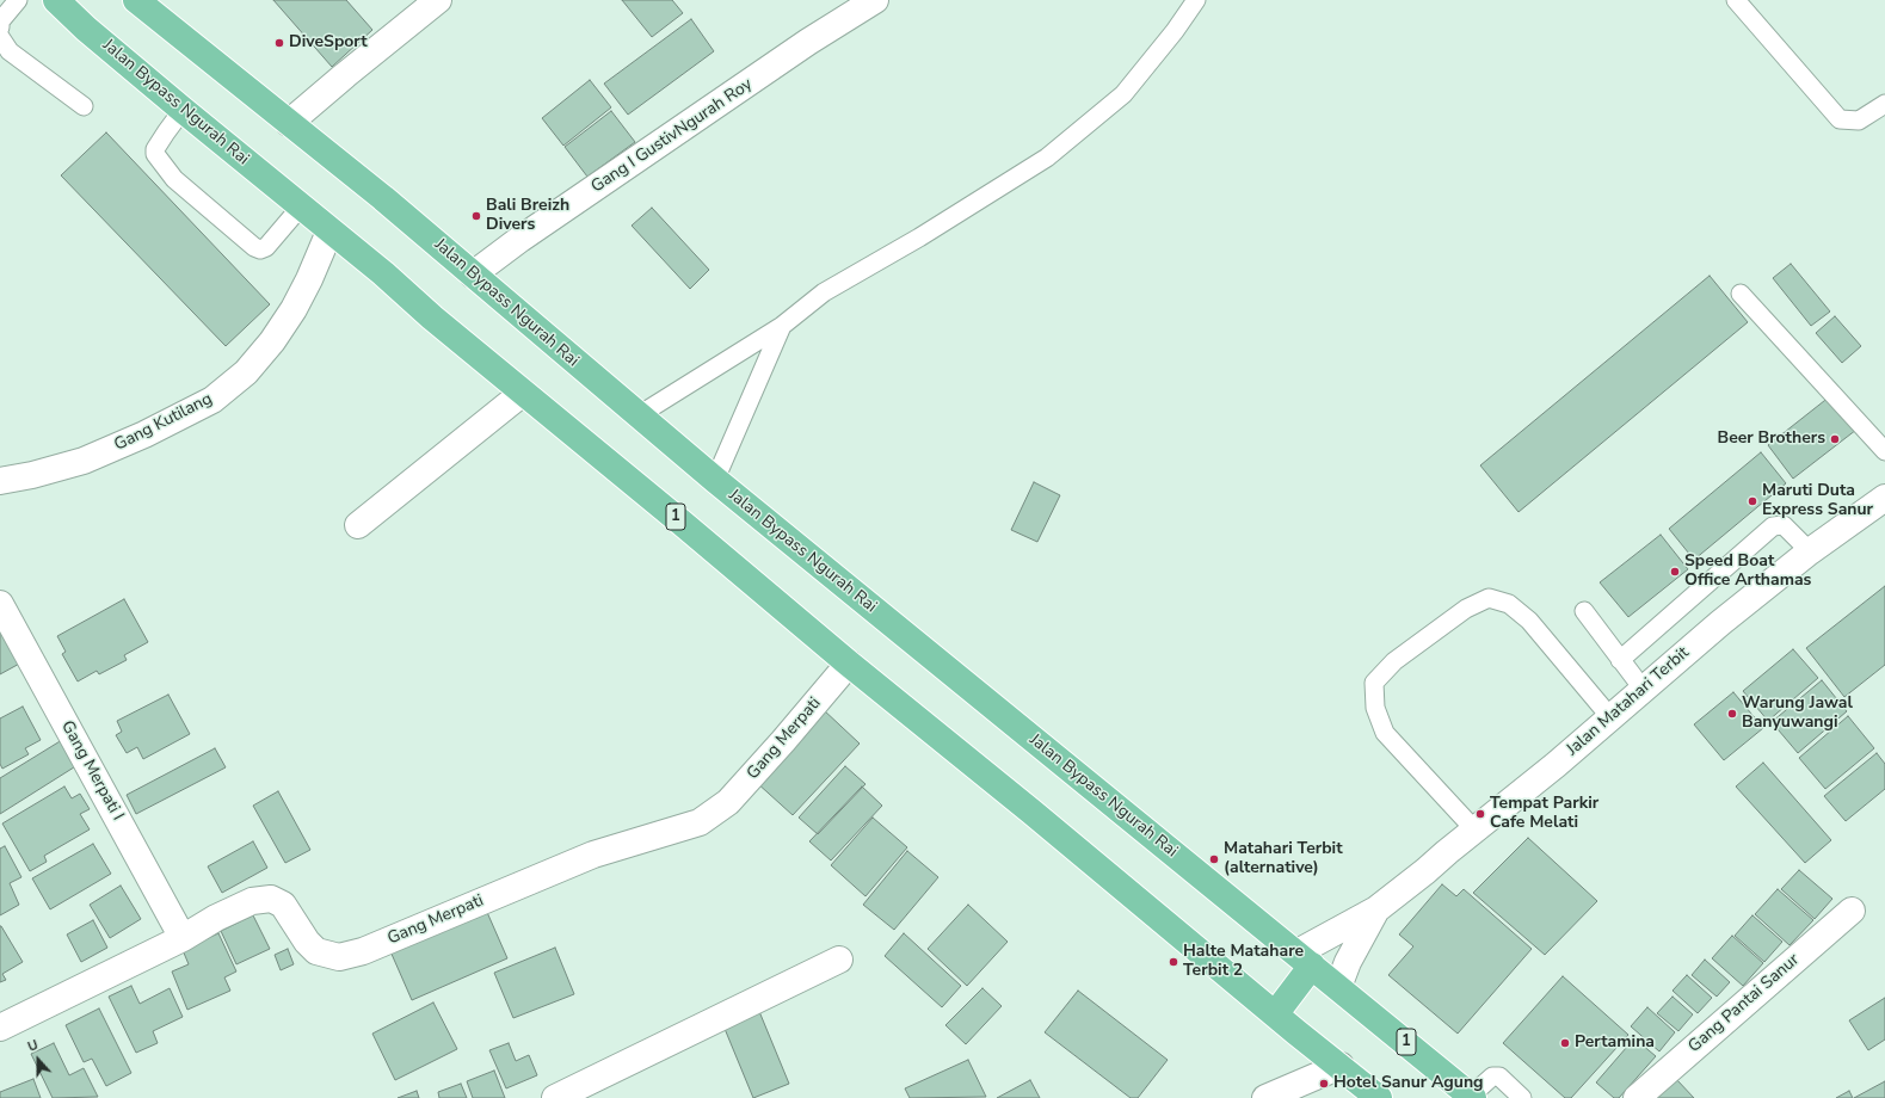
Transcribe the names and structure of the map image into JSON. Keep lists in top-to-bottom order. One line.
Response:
{"streets":{"highway":["Jalan Bypass Ngurah Rai","1"],"street":["Gang I GustivNgurah Roy","Gang Kutilang","Jalan Matahari Terbit","Gang Merpati","Gang Merpati I","Gang Pantai Sanur"]},"crossings":[["Jalan Bypass Ngurah Rai","Gang I GustivNgurah Roy"],["Jalan Bypass Ngurah Rai","Gang Kutilang"],["Jalan Bypass Ngurah Rai","Jalan Matahari Terbit"],["Jalan Bypass Ngurah Rai","Gang Merpati"],["Gang Merpati","Gang Merpati I"]],"places":["DiveSport","Bali Breizh Divers","Beer Brothers","Maruti Duta Express Sanur","Speed Boat Office Arthamas","Warung Jawal Banyuwangi","Tempat Parkir Cafe Melati","Matahari Terbit (alternative)","Halte Matahare Terbit 2","Pertamina","Hotel Sanur Agung"],"north":"top"}
